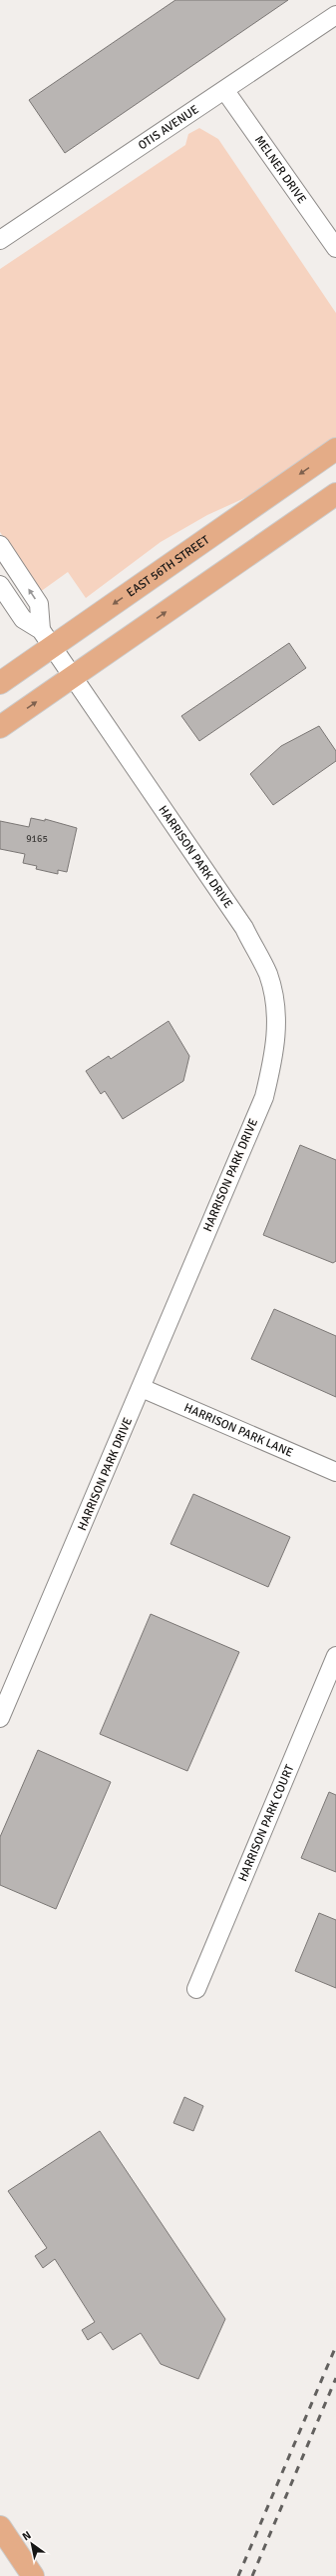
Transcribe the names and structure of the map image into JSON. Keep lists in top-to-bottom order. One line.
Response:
{"streets":{"main road":["EAST 56TH STREET"],"street":["OTIS AVENUE","MELNER DRIVE","HARRISON PARK DRIVE","HARRISON PARK LANE","HARRISON PARK COURT"]},"crossings":[["OTIS AVENUE","MELNER DRIVE"],["EAST 56TH STREET","HARRISON PARK DRIVE"],["HARRISON PARK DRIVE","HARRISON PARK LANE"]],"house_numbers":["9165"],"north":"top left"}
